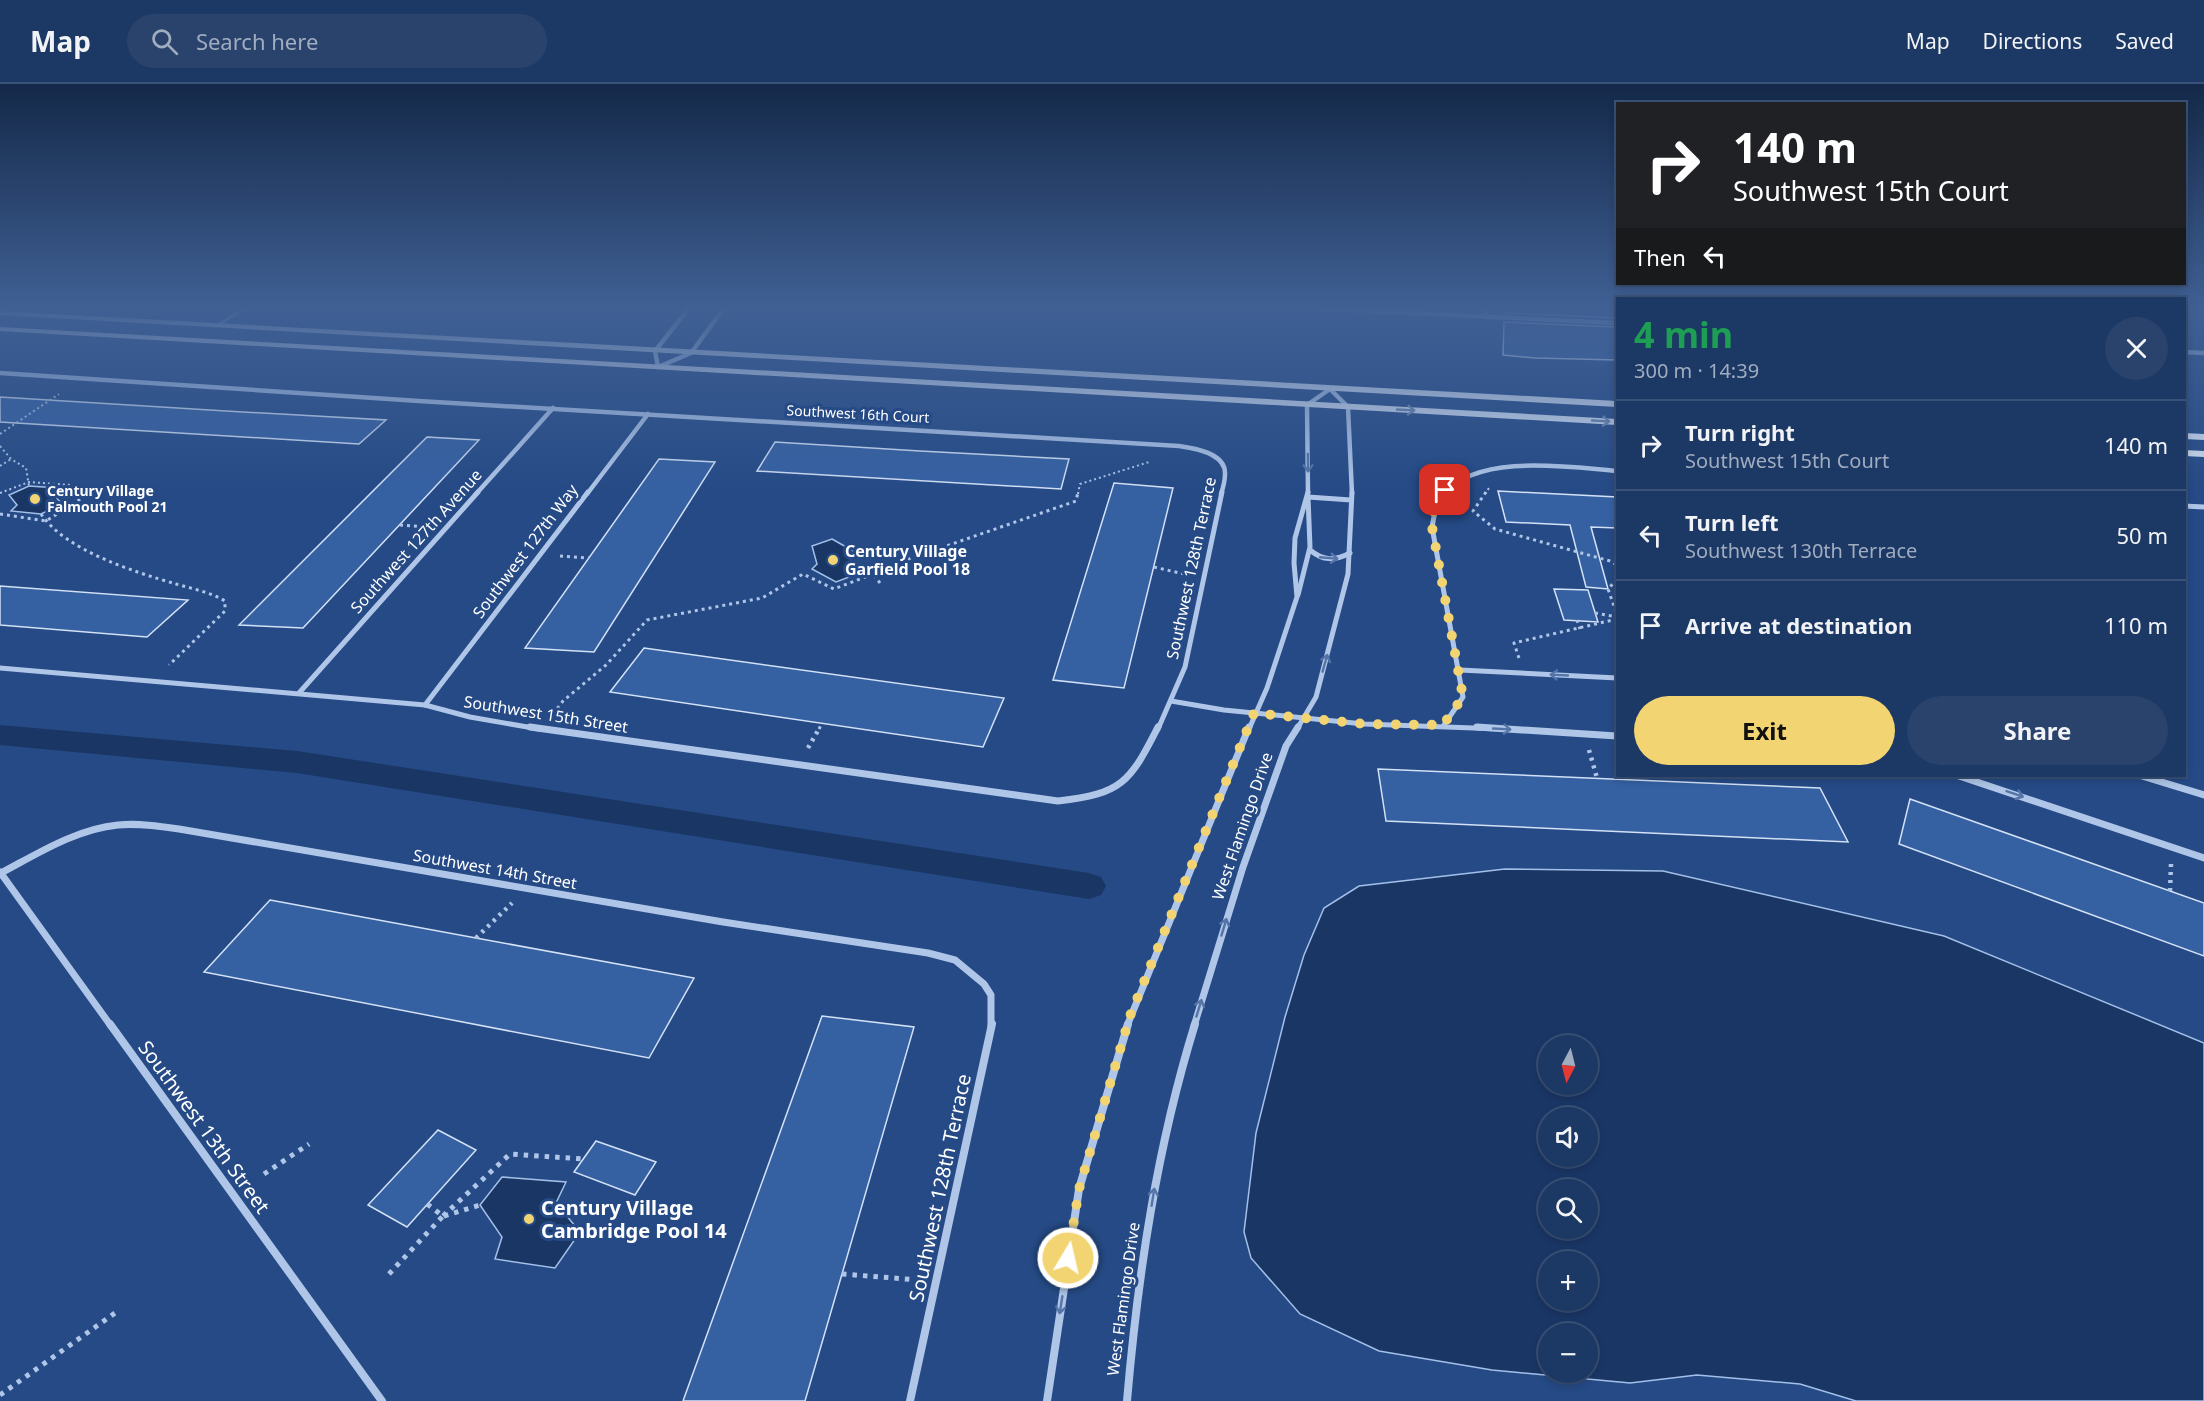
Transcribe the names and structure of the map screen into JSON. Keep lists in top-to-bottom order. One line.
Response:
{"streets":{"street":["Southwest 16th Court","Southwest 127th Avenue","Southwest 127th Way","Southwest 128th Terrace","Southwest 15th Street","West Flamingo Drive","Southwest 14th Street","Southwest 13th Street"]},"crossings":[["Southwest 16th Court","Southwest 127th Avenue"],["Southwest 16th Court","Southwest 127th Way"],["Southwest 16th Court","Southwest 128th Terrace"],["Southwest 127th Avenue","Southwest 15th Street"],["Southwest 127th Way","Southwest 15th Street"],["Southwest 128th Terrace","Southwest 15th Street"],["Southwest 128th Terrace","Southwest 14th Street"],["Southwest 14th Street","Southwest 13th Street"]],"places":["Century Village Falmouth Pool 21","Century Village Garfield Pool 18","Century Village Cambridge Pool 14"],"north":"bottom","page":{"header":"Map","search":"Search here","nav":["Map","Directions","Saved"],"turn":["140 m","Southwest 15th Court"],"then":"Then","heading":["4 min","300 m · 14:39"],"list":[{"name":"Turn right","note":"Southwest 15th Court","value":"140 m"},{"name":"Turn left","note":"Southwest 130th Terrace","value":"50 m"},{"name":"Arrive at destination","value":"110 m"}],"buttons":["Exit","Share"],"map_buttons":["+","−"]}}
